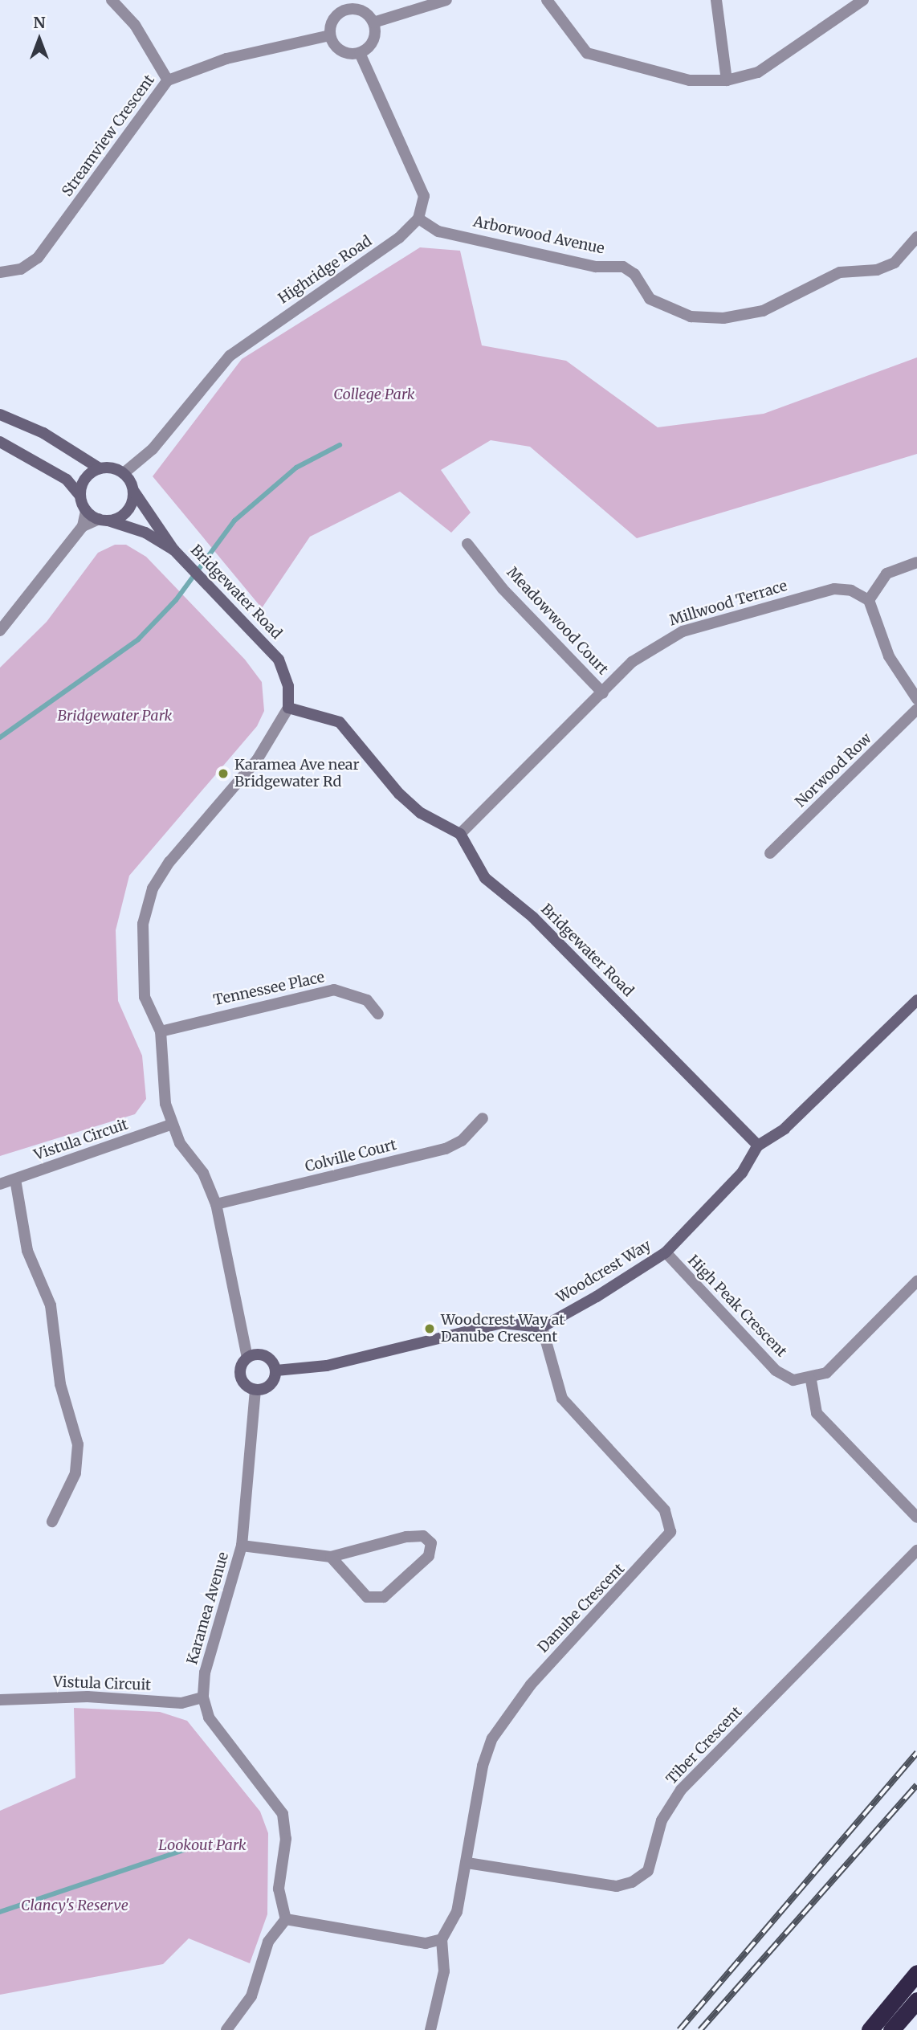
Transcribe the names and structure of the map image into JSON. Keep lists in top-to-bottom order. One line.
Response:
{"streets":{"street":["Streamview Crescent","Arborwood Avenue","Highridge Road","Bridgewater Road","Millwood Terrace","Meadowwood Court","Norwood Row","Tennessee Place","Vistula Circuit","Colville Court","Woodcrest Way","High Peak Crescent","Karamea Avenue","Danube Crescent","Tiber Crescent"]},"crossings":[["Arborwood Avenue","Highridge Road"],["Highridge Road","Bridgewater Road"],["Bridgewater Road","Millwood Terrace"],["Bridgewater Road","Woodcrest Way"],["Millwood Terrace","Meadowwood Court"],["Vistula Circuit","Karamea Avenue"],["Woodcrest Way","High Peak Crescent"],["Woodcrest Way","Danube Crescent"],["Danube Crescent","Tiber Crescent"]],"parks":["College Park","Bridgewater Park","Lookout Park","Clancy's Reserve"],"places":["Karamea Ave near Bridgewater Rd","Woodcrest Way at Danube Crescent"],"north":"top"}
